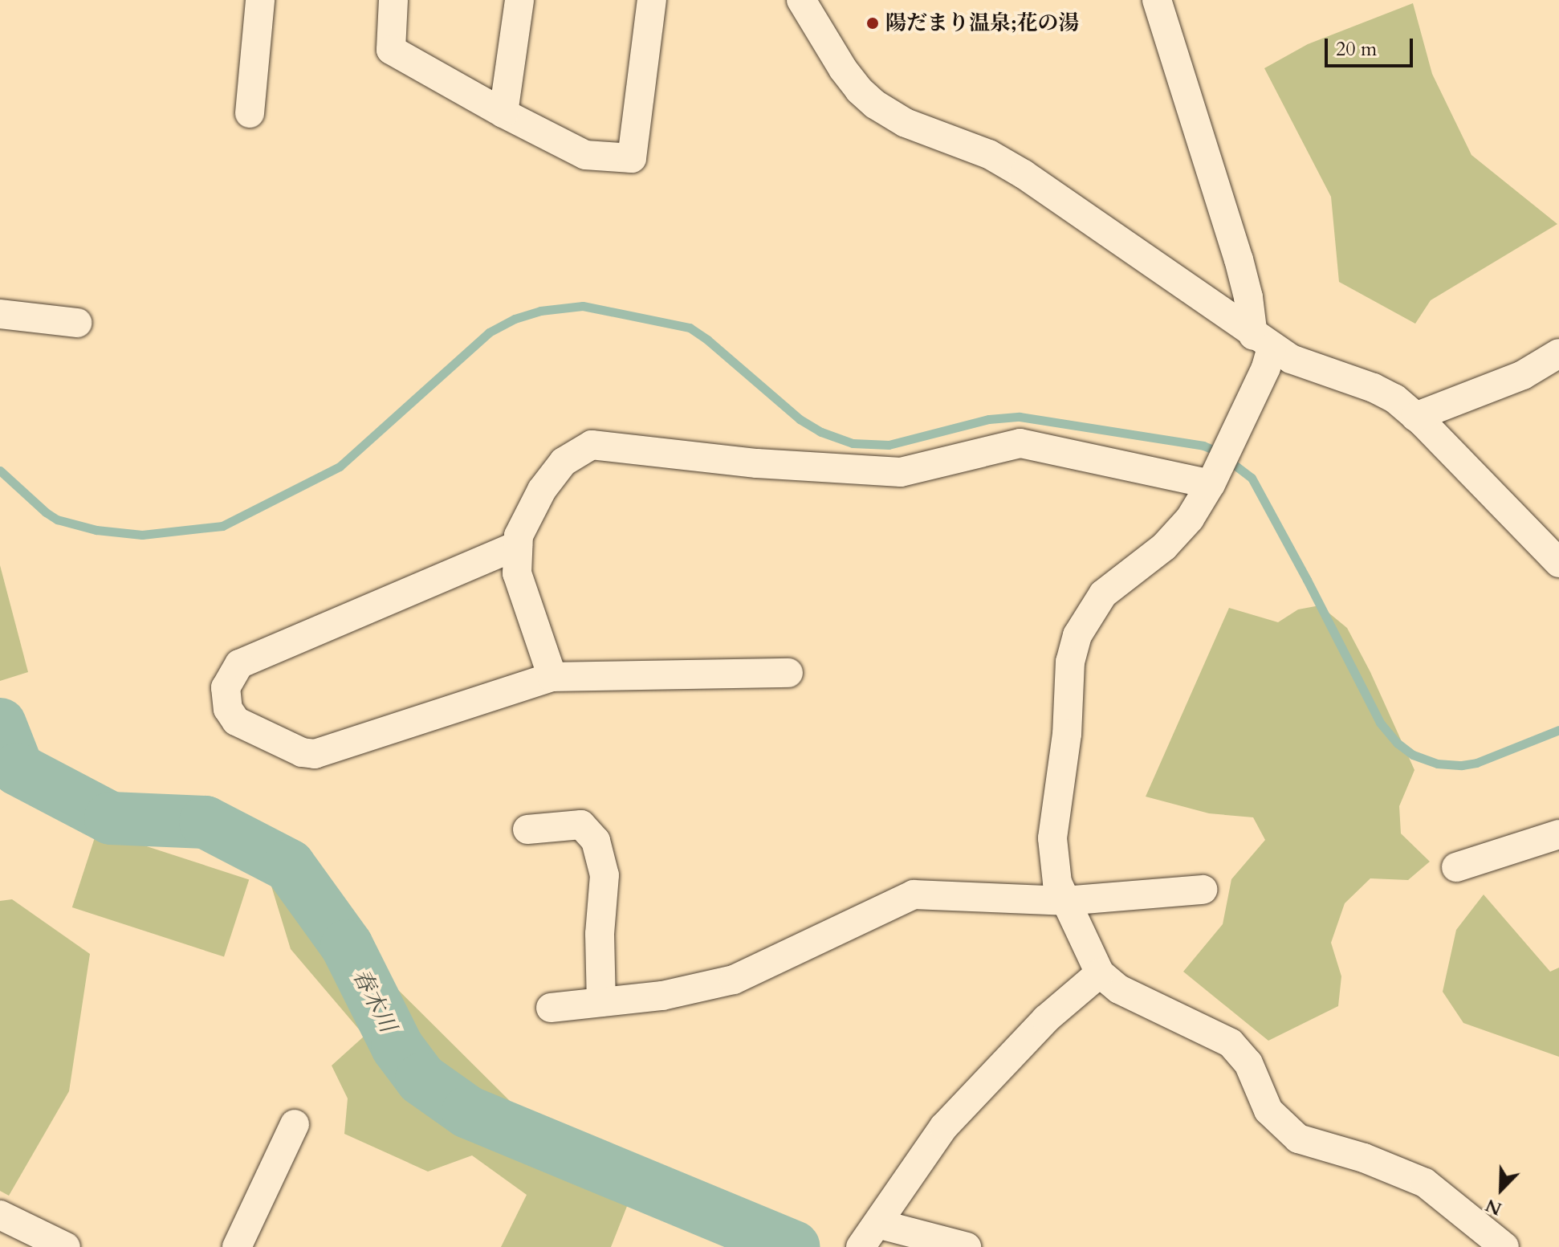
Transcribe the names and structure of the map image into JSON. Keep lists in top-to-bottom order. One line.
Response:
{"water":["春木川"],"places":["陽だまり温泉;花の湯"],"scale_bar":"20 m","north":"bottom left"}
